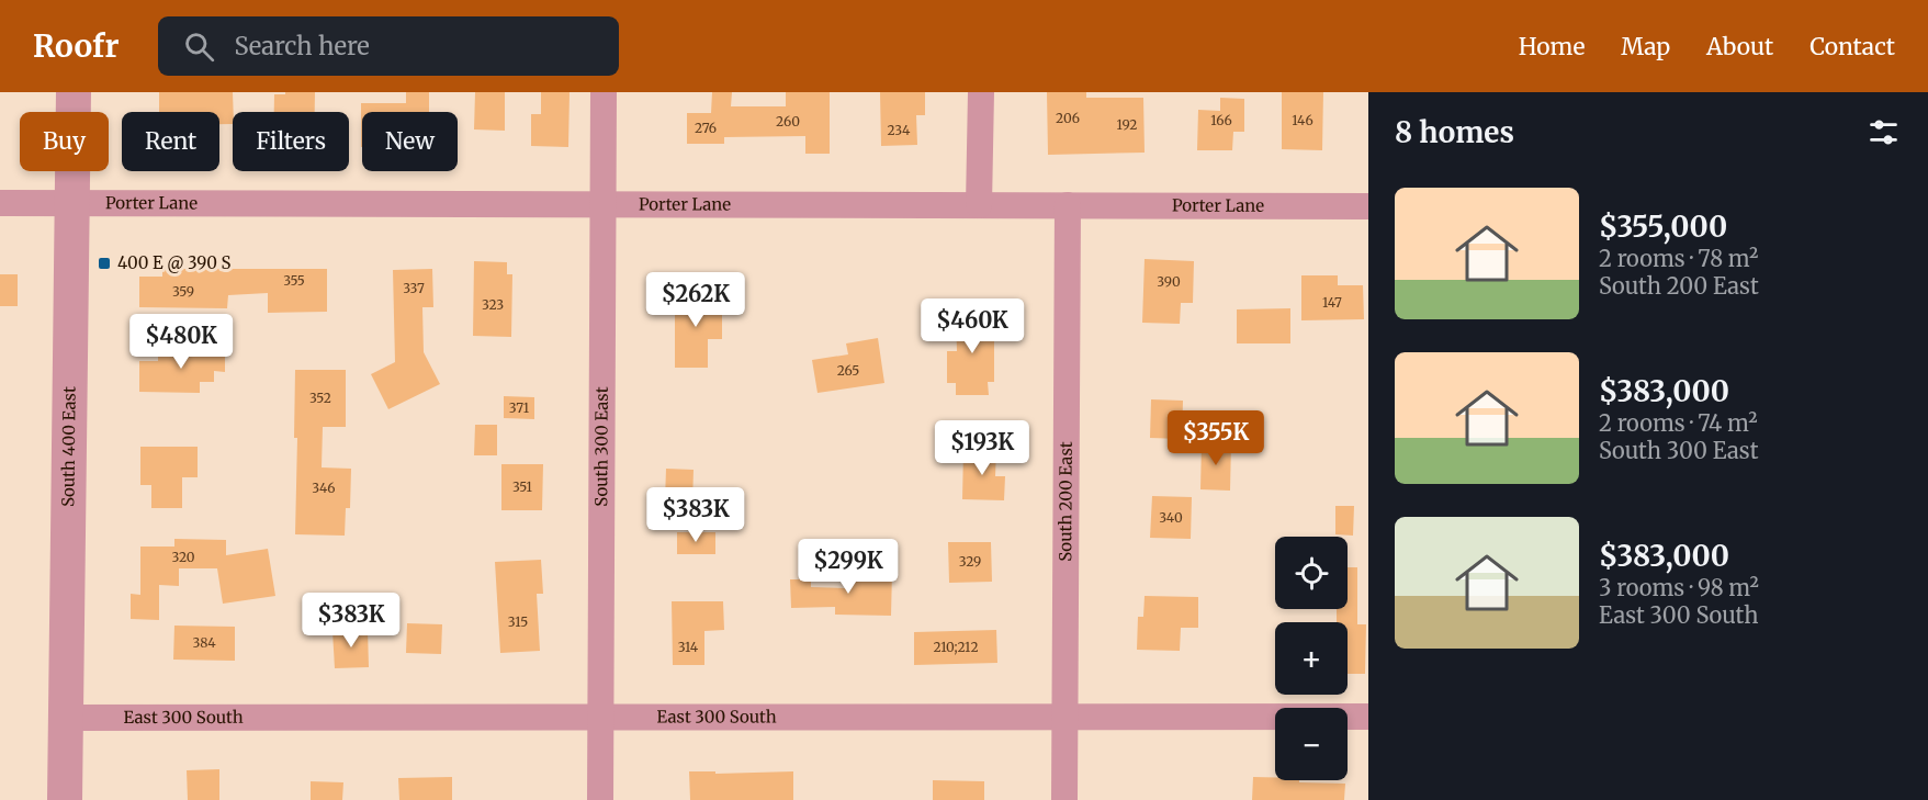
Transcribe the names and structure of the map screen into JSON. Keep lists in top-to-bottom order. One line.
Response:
{"streets":{"street":["Porter Lane","South 300 East","South 400 East","South 200 East","East 300 South"]},"crossings":[["Porter Lane","South 300 East"],["Porter Lane","South 400 East"],["Porter Lane","South 200 East"],["South 300 East","East 300 South"],["South 400 East","East 300 South"],["South 200 East","East 300 South"]],"places":{"transit":["400 E @ 390 S"]},"house_numbers":["206","166","146","260","192","276","234","355","390","337","359","147","323","265","352","371","351","346","340","320","329","315","384","314","210;212"],"page":{"header":"Roofr","search":"Search here","nav":["Home","Map","About","Contact"],"heading":"8 homes","chip":["Buy","Rent","Filters","New"],"list":[{"name":"$355,000","note":"2 rooms · 78 m² · South 200 East"},{"name":"$383,000","note":"2 rooms · 74 m² · South 300 East"},{"name":"$383,000","note":"3 rooms · 98 m² · East 300 South"}],"price":["$262K","$460K","$480K","$355K","$193K","$383K","$299K","$383K"],"map_buttons":["+","−"]}}
